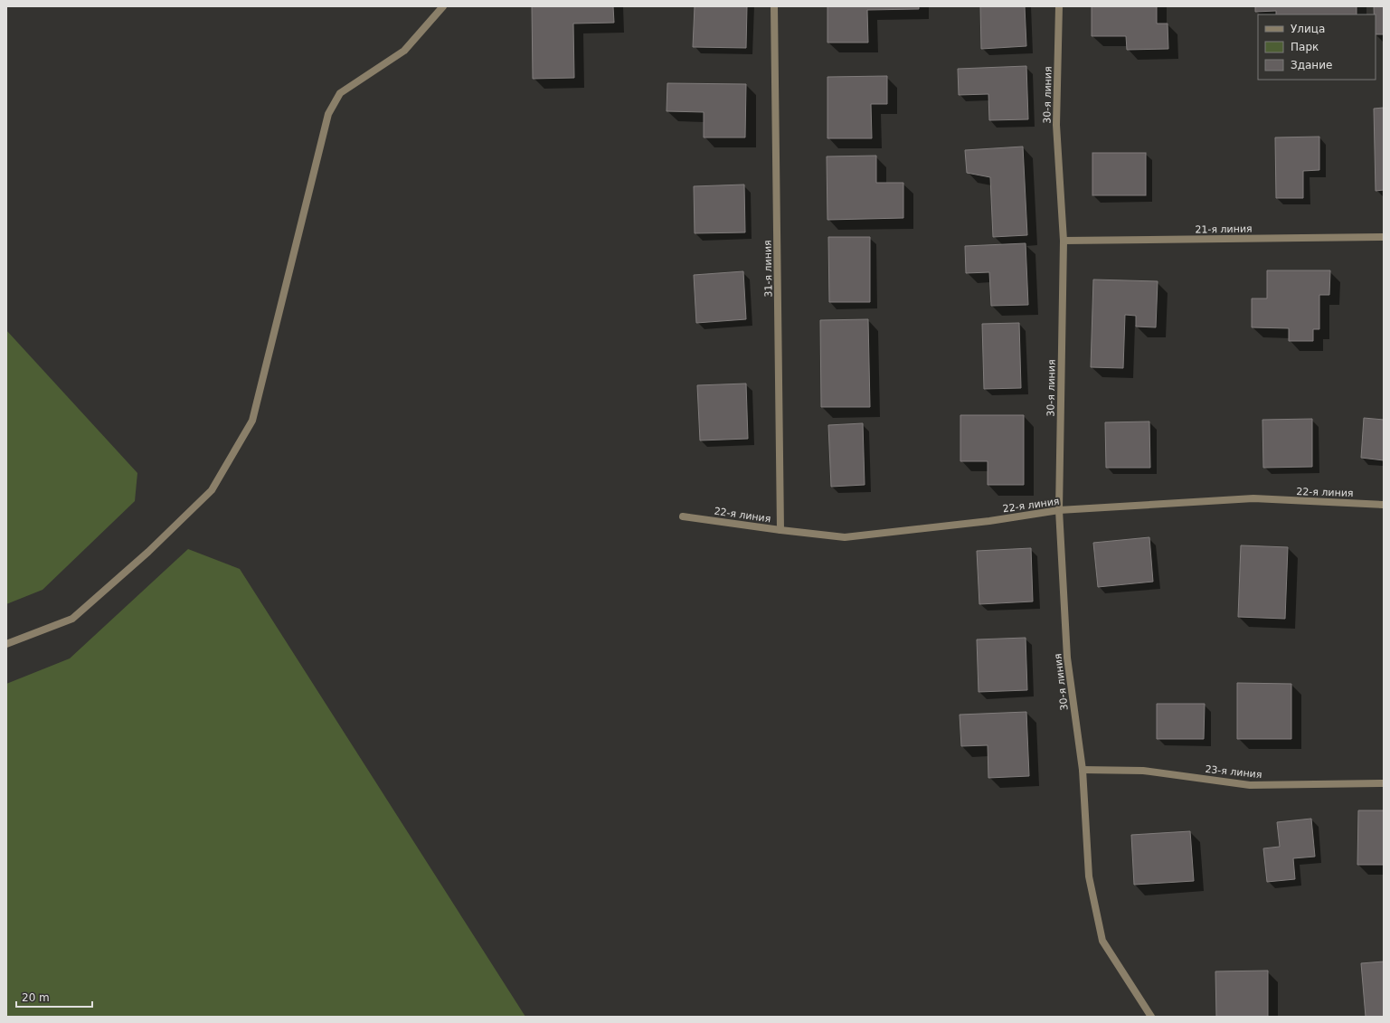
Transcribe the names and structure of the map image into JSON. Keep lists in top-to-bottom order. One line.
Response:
{"streets":{"street":["30-я линия","21-я линия","31-я линия","22-я линия","23-я линия"]},"crossings":[["30-я линия","21-я линия"],["30-я линия","22-я линия"],["30-я линия","23-я линия"],["31-я линия","22-я линия"]],"legend":["Улица","Парк","Здание"],"scale_bar":"20 m"}
